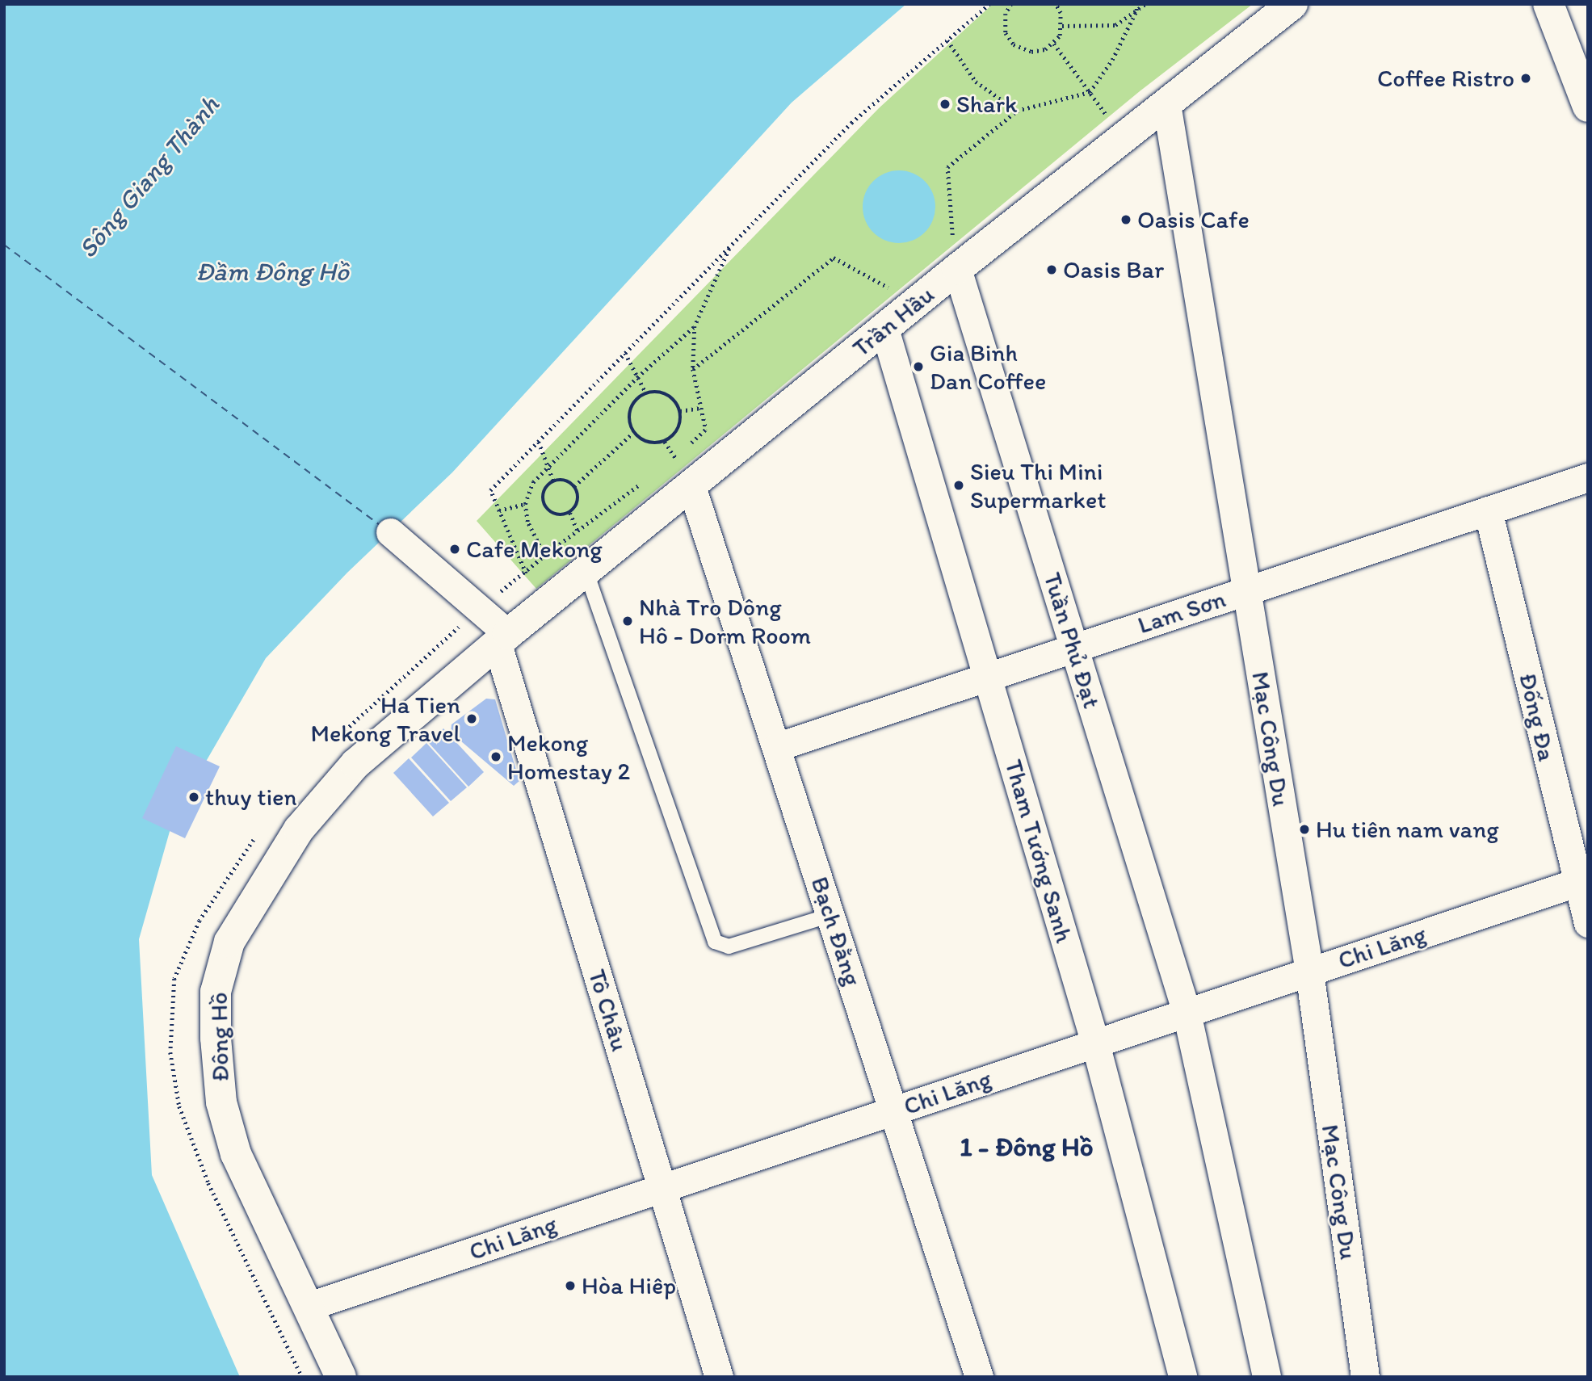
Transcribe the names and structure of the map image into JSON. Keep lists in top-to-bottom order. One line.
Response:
{"streets":{"street":["Trần Hầu","Lam Sơn","Tuần Phủ Đạt","Đống Đa","Mạc Công Du","Tham Tướng Sanh","Bạch Đằng","Chi Lăng","Tô Châu","Đông Hồ"]},"crossings":[["Trần Hầu","Tuần Phủ Đạt"],["Trần Hầu","Mạc Công Du"],["Trần Hầu","Tham Tướng Sanh"],["Trần Hầu","Bạch Đằng"],["Trần Hầu","Tô Châu"],["Trần Hầu","Đông Hồ"],["Lam Sơn","Tuần Phủ Đạt"],["Lam Sơn","Đống Đa"],["Lam Sơn","Mạc Công Du"],["Lam Sơn","Tham Tướng Sanh"],["Lam Sơn","Bạch Đằng"],["Tuần Phủ Đạt","Chi Lăng"],["Đống Đa","Chi Lăng"],["Mạc Công Du","Chi Lăng"],["Tham Tướng Sanh","Chi Lăng"],["Bạch Đằng","Chi Lăng"],["Chi Lăng","Tô Châu"],["Chi Lăng","Đông Hồ"],["Tô Châu","Đông Hồ"]],"districts":["1 - Đông Hồ"],"water":["Sông Giang Thành","Đầm Đông Hồ"],"places":["Coffee Ristro","Shark","Oasis Cafe","Oasis Bar","Gia Binh Dan Coffee","Sieu Thi Mini Supermarket","Cafe Mekong","Nhà Tro Dông Hô - Dorm Room","Ha Tien Mekong Travel","Mekong Homestay 2","thuy tien","Hu tiên nam vang","Hòa Hiêp"]}
